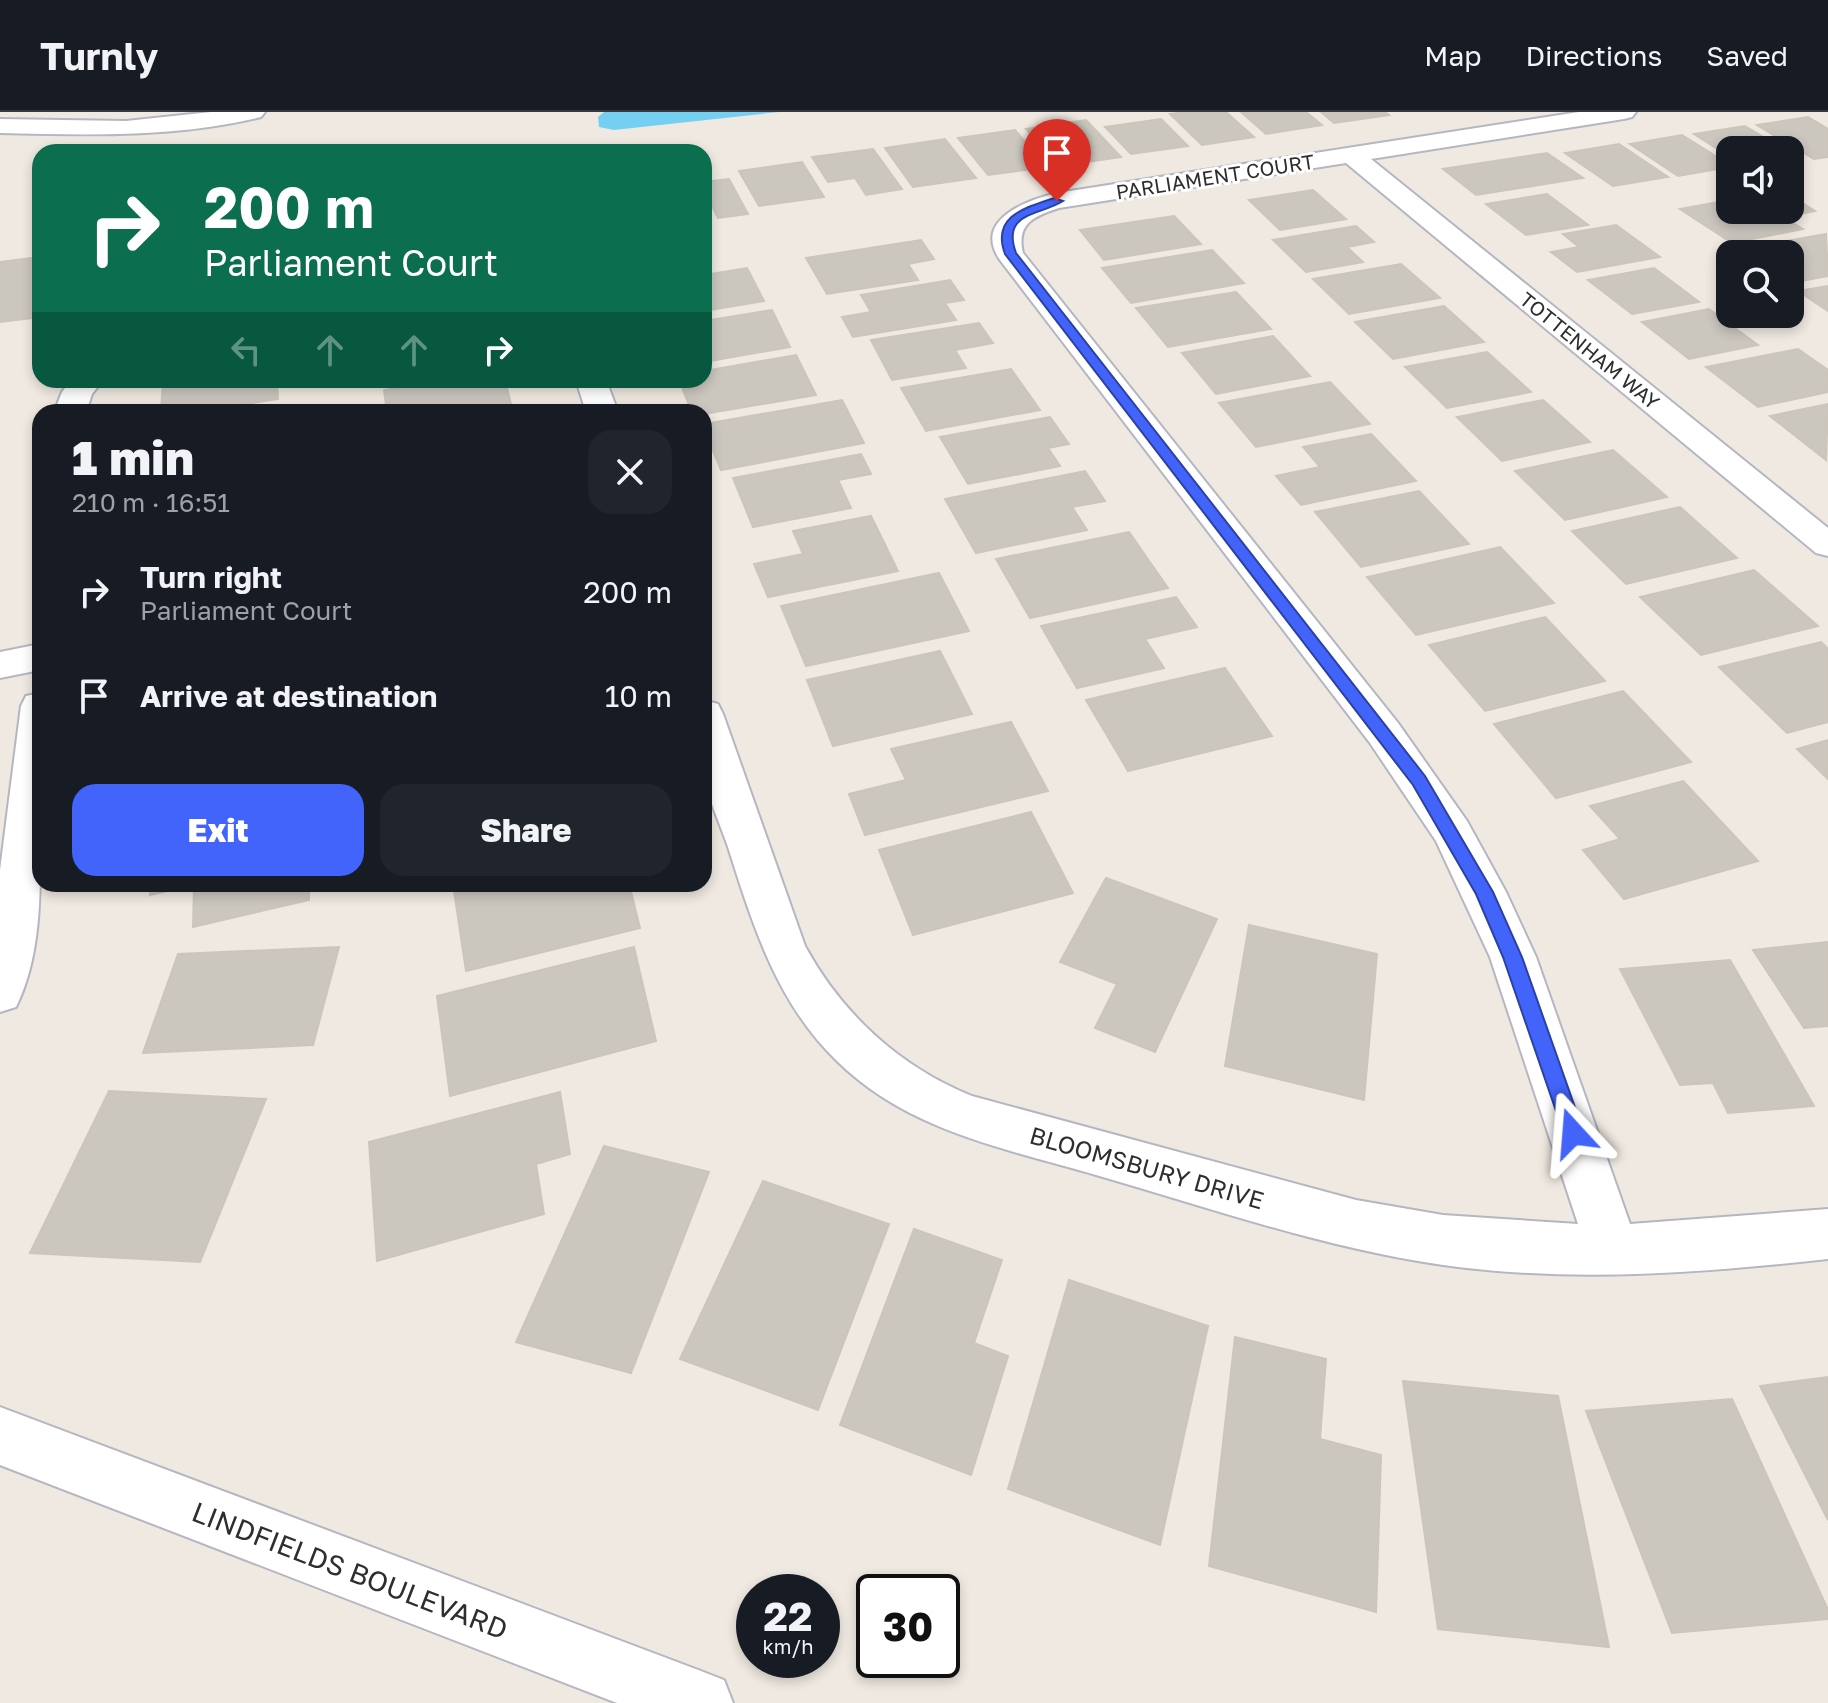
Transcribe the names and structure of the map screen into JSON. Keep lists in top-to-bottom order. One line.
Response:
{"streets":{"street":["PARLIAMENT COURT","TOTTENHAM WAY","BLOOMSBURY DRIVE","LINDFIELDS BOULEVARD"]},"crossings":[["PARLIAMENT COURT","TOTTENHAM WAY"],["PARLIAMENT COURT","BLOOMSBURY DRIVE"]],"page":{"header":"Turnly","nav":["Map","Directions","Saved"],"turn":["200 m","Parliament Court"],"heading":["1 min","210 m · 16:51"],"list":[{"name":"Turn right","note":"Parliament Court","value":"200 m"},{"name":"Arrive at destination","value":"10 m"}],"buttons":["Exit","Share"],"speed":"22 km/h","limit":"30"}}
